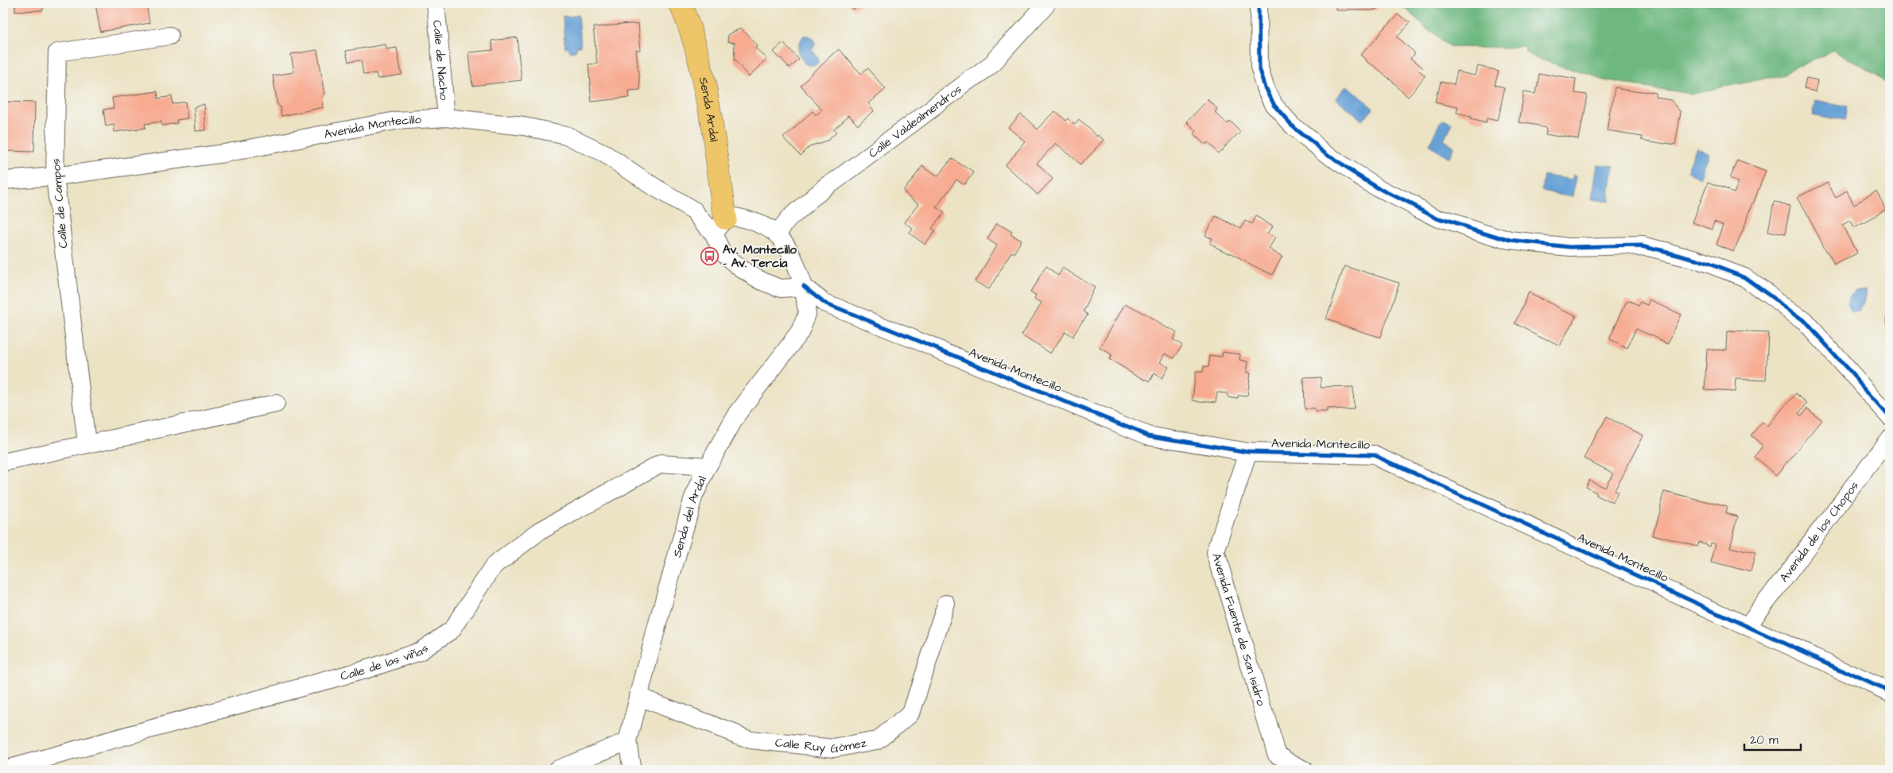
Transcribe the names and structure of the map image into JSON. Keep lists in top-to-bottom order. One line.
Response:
{"streets":{"main road":["Senda Ardal"],"street":["Calle de Nacho","Calle Valdealmendros","Avenida Montecillo","Calle de Campos","Senda del Ardal","Avenida de los Chopos","Avenida Fuente de San Isidro","Calle de las viñas","Calle Ruy Gómez"]},"crossings":[["Calle de Nacho","Avenida Montecillo"],["Senda Ardal","Avenida Montecillo"],["Senda Ardal","Senda del Ardal"],["Calle Valdealmendros","Senda del Ardal"],["Avenida Montecillo","Calle de Campos"],["Avenida Montecillo","Senda del Ardal"],["Avenida Montecillo","Avenida de los Chopos"],["Avenida Montecillo","Avenida Fuente de San Isidro"],["Senda del Ardal","Calle de las viñas"],["Senda del Ardal","Calle Ruy Gómez"]],"places":{"bus stop":["Av. Montecillo - Av. Tercia"]},"scale_bar":"20 m"}
